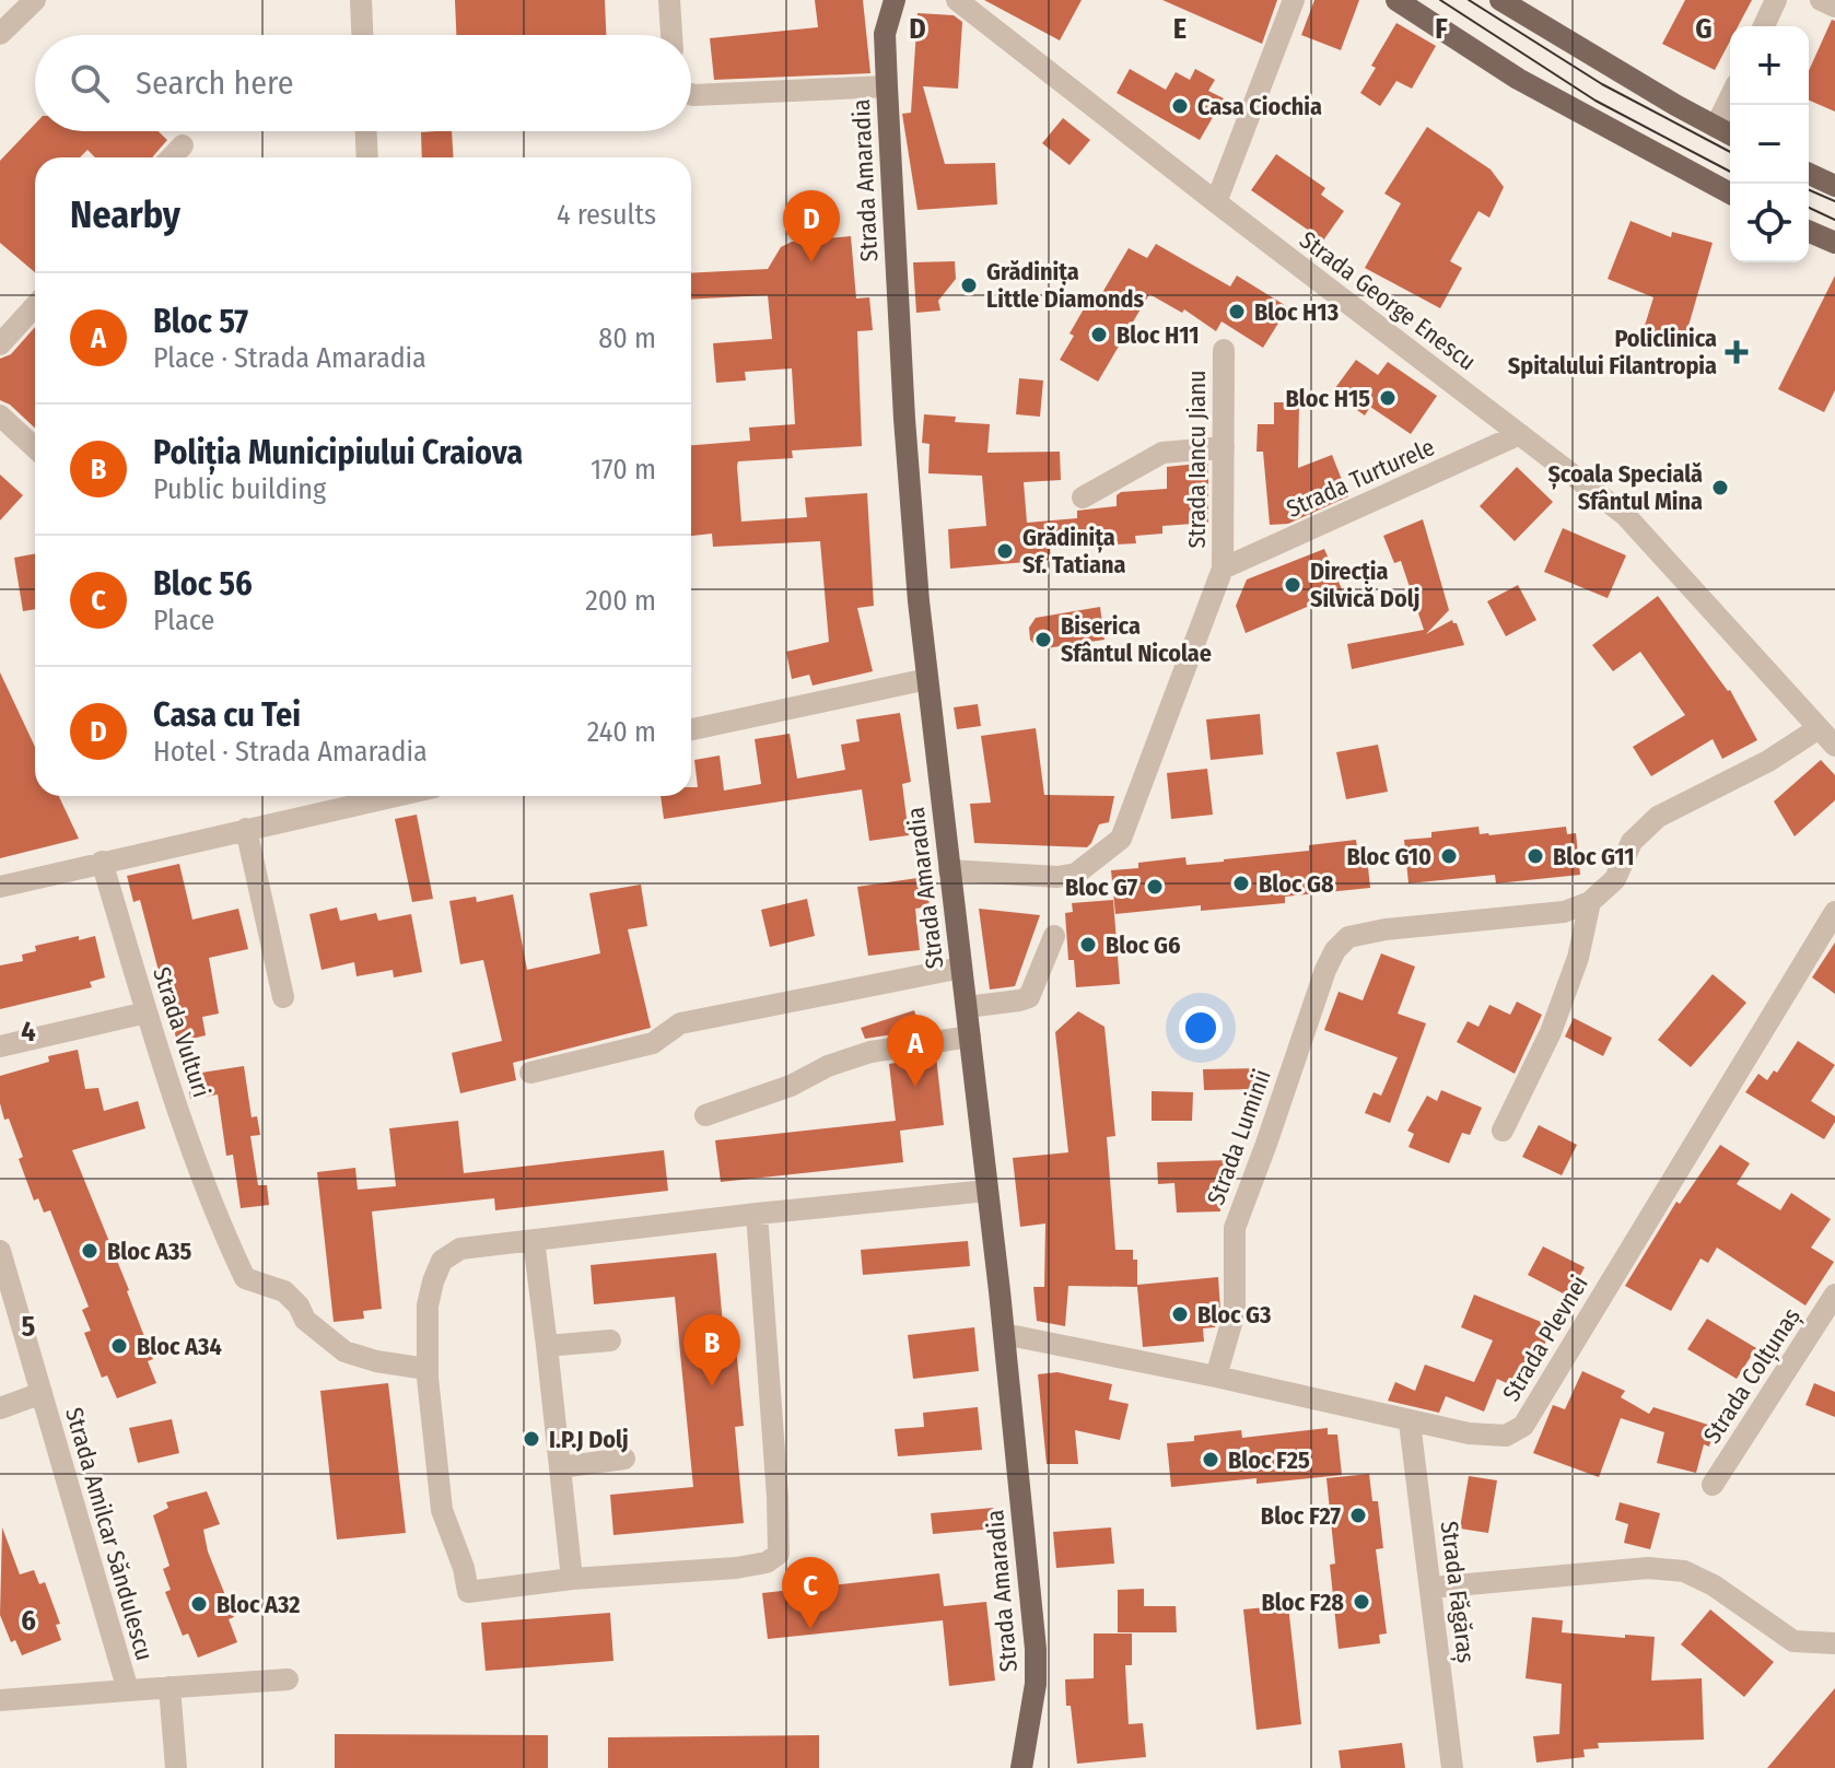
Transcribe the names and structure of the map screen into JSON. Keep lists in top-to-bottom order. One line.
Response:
{"streets":{"main road":["Strada Amaradia"],"street":["Strada George Enescu","Strada Iancu Jianu","Strada Turturele","Strada Vulturi","Strada Luminii","Strada Plevnei","Strada Colțunaș","Strada Amilcar Săndulescu","Strada Făgăraș"]},"crossings":[["Strada Amaradia","Strada Iancu Jianu"],["Strada Amaradia","Strada Plevnei"],["Strada George Enescu","Strada Turturele"],["Strada Iancu Jianu","Strada Turturele"],["Strada Luminii","Strada Plevnei"],["Strada Plevnei","Strada Făgăraș"]],"places":{"other":["Casa Ciochia","Grădinița Little Diamonds","Bloc H13","Bloc H11","Bloc H15","Școala Specială Sfântul Mina","Grădinița Sf. Tatiana","Direcția Silvică Dolj","Biserica Sfântul Nicolae","Bloc G10","Bloc G11","Bloc G8","Bloc G7","Bloc G6","Bloc A35","Bloc G3","Bloc A34","I.P.J Dolj","Bloc F25","Bloc F27","Bloc F28","Bloc A32"],"health":["Policlinica Spitalului Filantropia"]},"page":{"map_buttons":["+","−"],"search":"Search here","heading":["Nearby","4 results"],"pins":["D","A","B","C"],"list":[{"mark":"A","name":"Bloc 57","note":"Place · Strada Amaradia","value":"80 m"},{"mark":"B","name":"Poliția Municipiului Craiova","note":"Public building","value":"170 m"},{"mark":"C","name":"Bloc 56","note":"Place","value":"200 m"},{"mark":"D","name":"Casa cu Tei","note":"Hotel · Strada Amaradia","value":"240 m"}]},"grid":{"columns":["D","E","F","G"],"rows":["4","5","6"]}}
